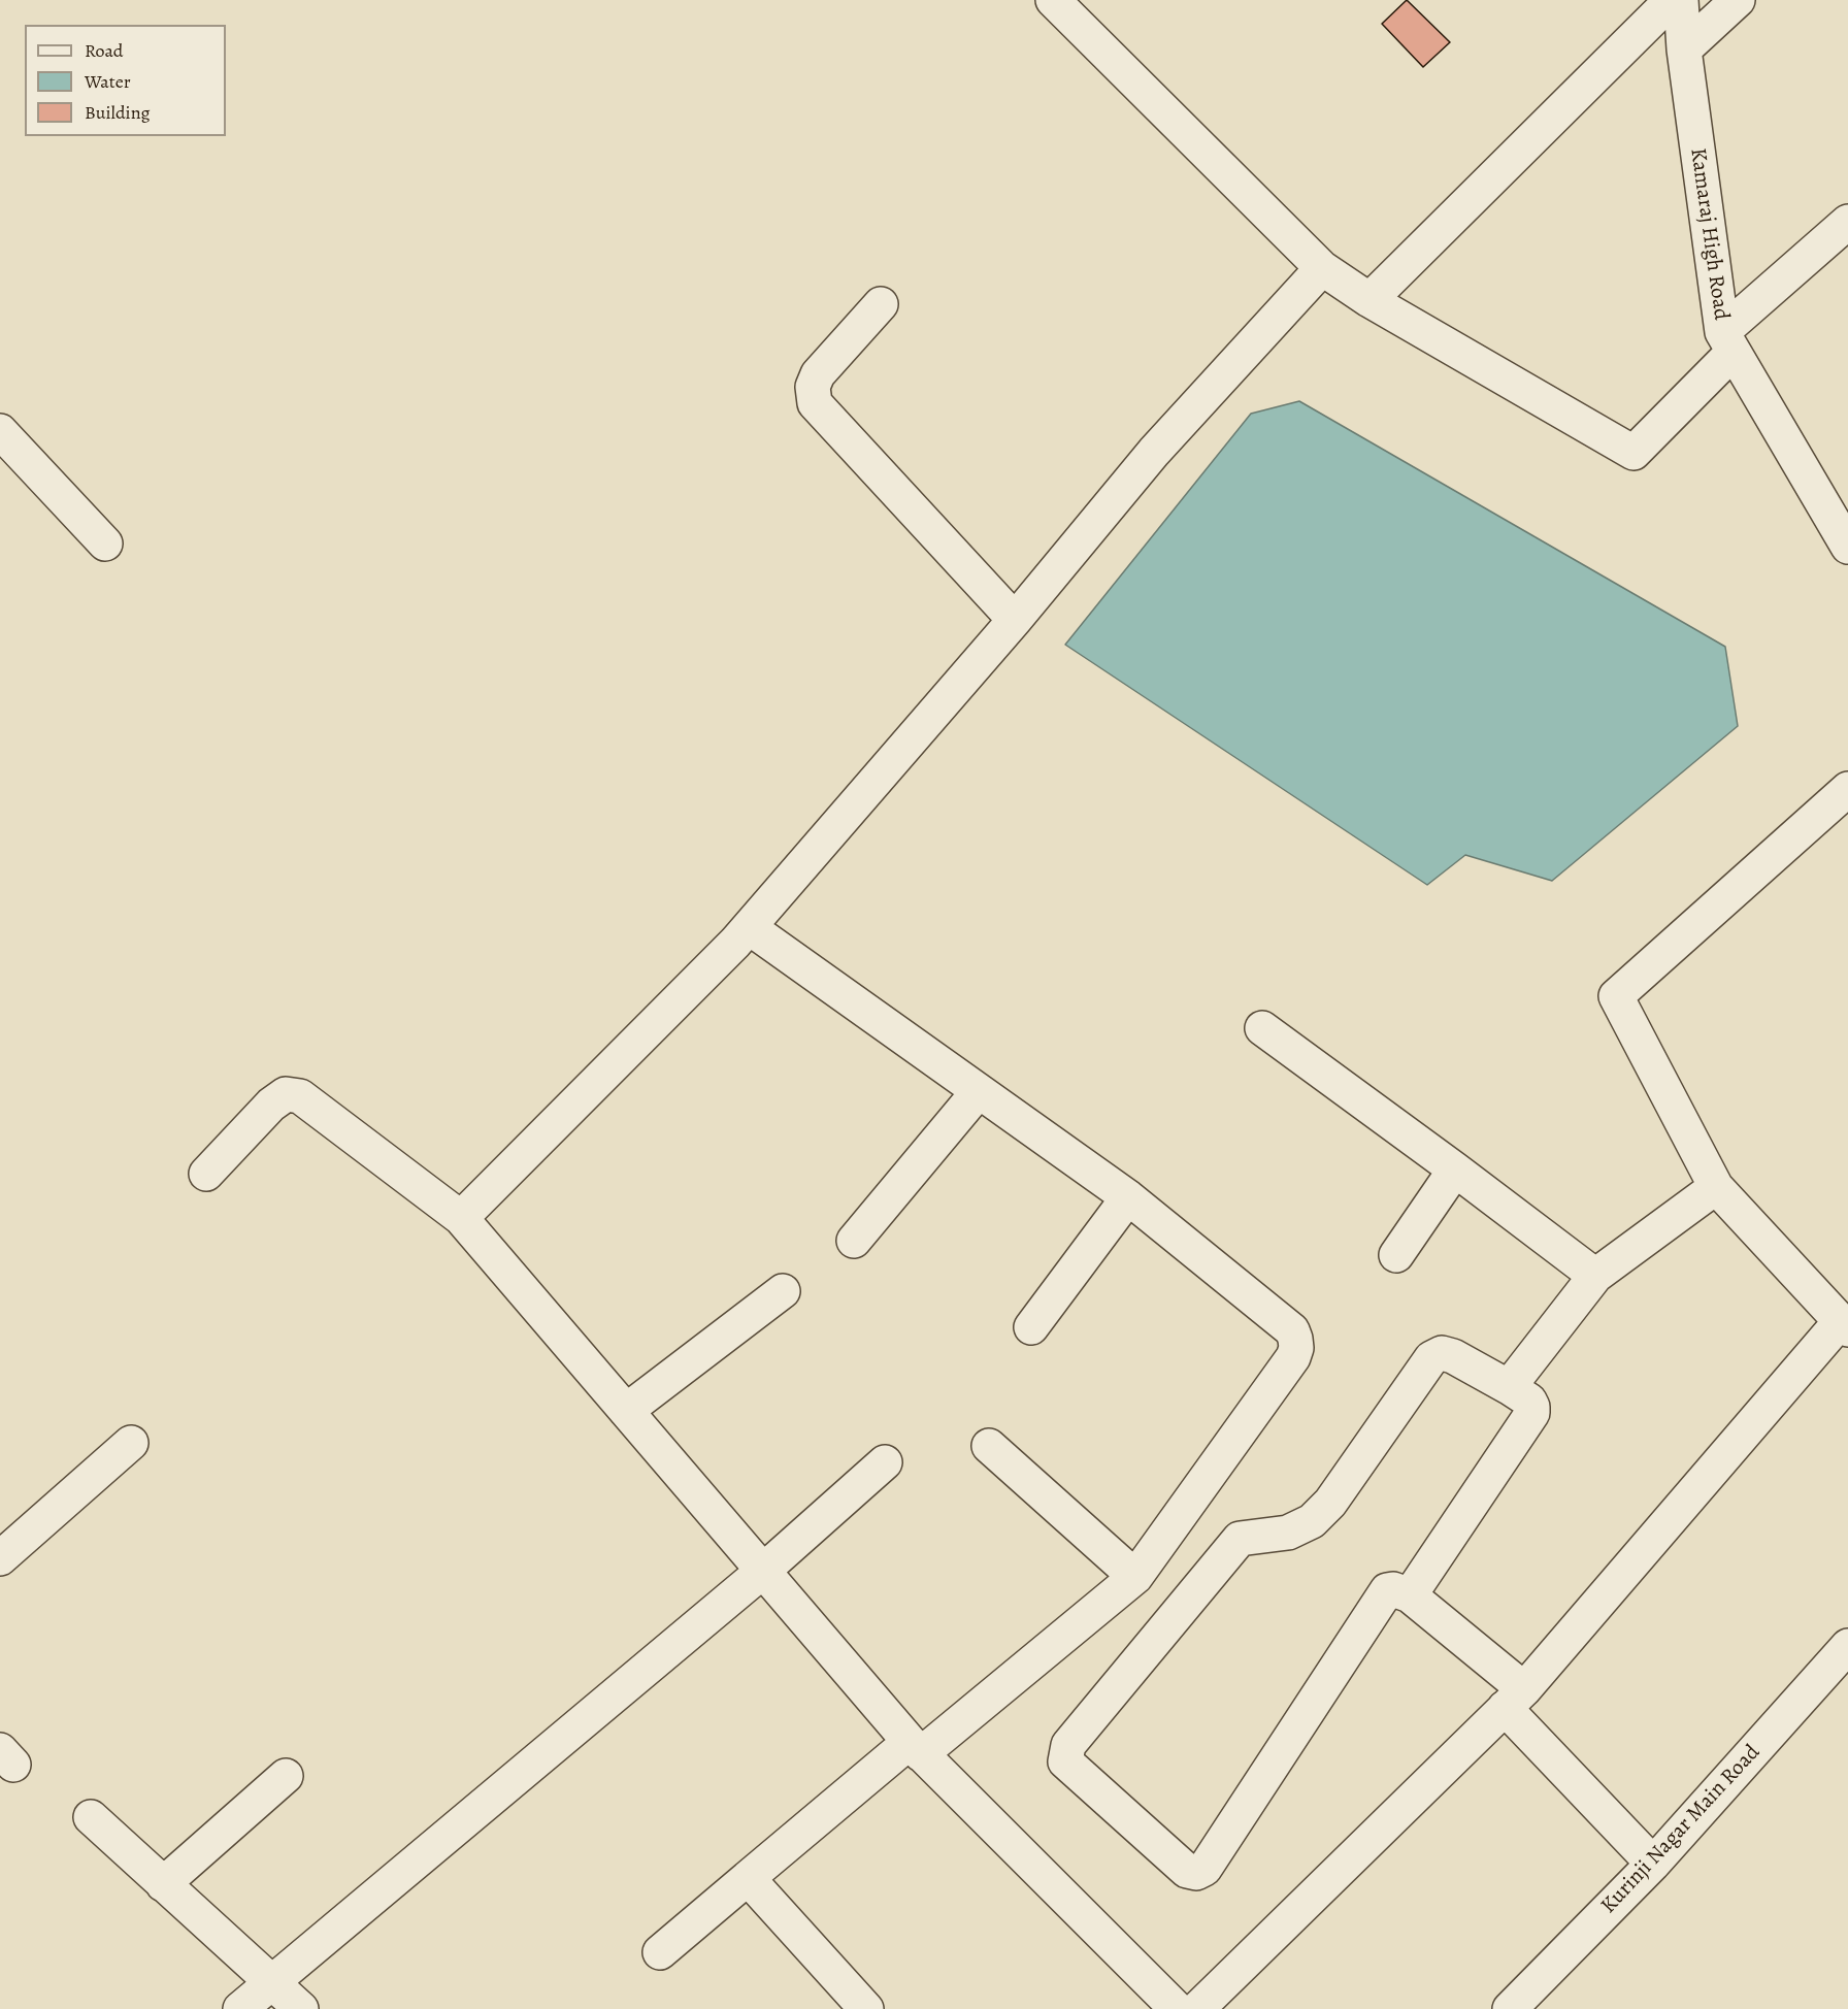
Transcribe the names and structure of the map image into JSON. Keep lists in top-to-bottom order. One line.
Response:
{"streets":{"street":["Kamaraj High Road","Kurinji Nagar Main Road"]},"legend":["Road","Water","Building"]}
